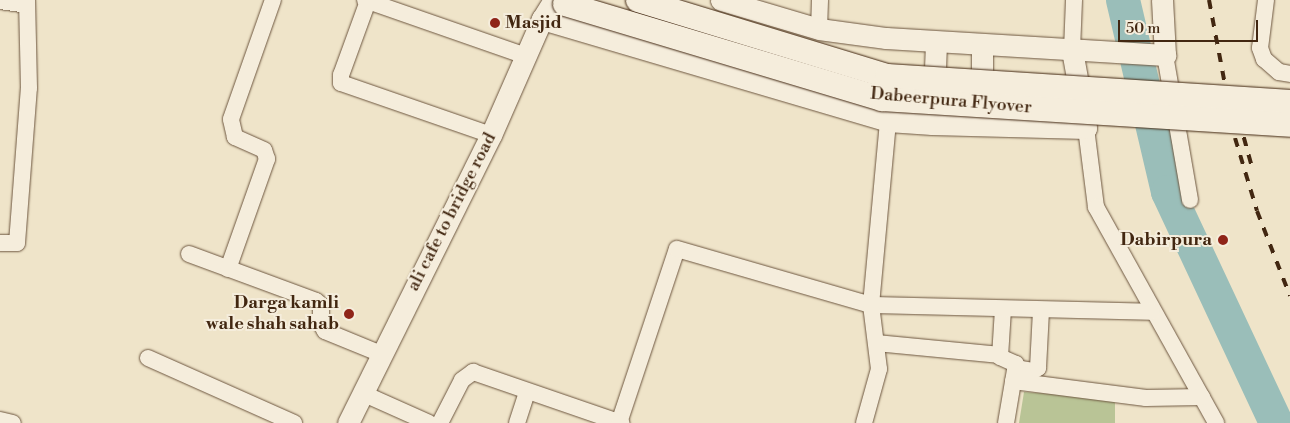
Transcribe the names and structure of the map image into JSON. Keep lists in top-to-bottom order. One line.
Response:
{"streets":{"main road":["Dabeerpura Flyover"],"street":["ali cafe to bridge road"]},"crossings":[["Dabeerpura Flyover","ali cafe to bridge road"]],"places":["Masjid","Dabirpura","Darga kamli wale shah sahab"],"scale_bar":"50 m"}
